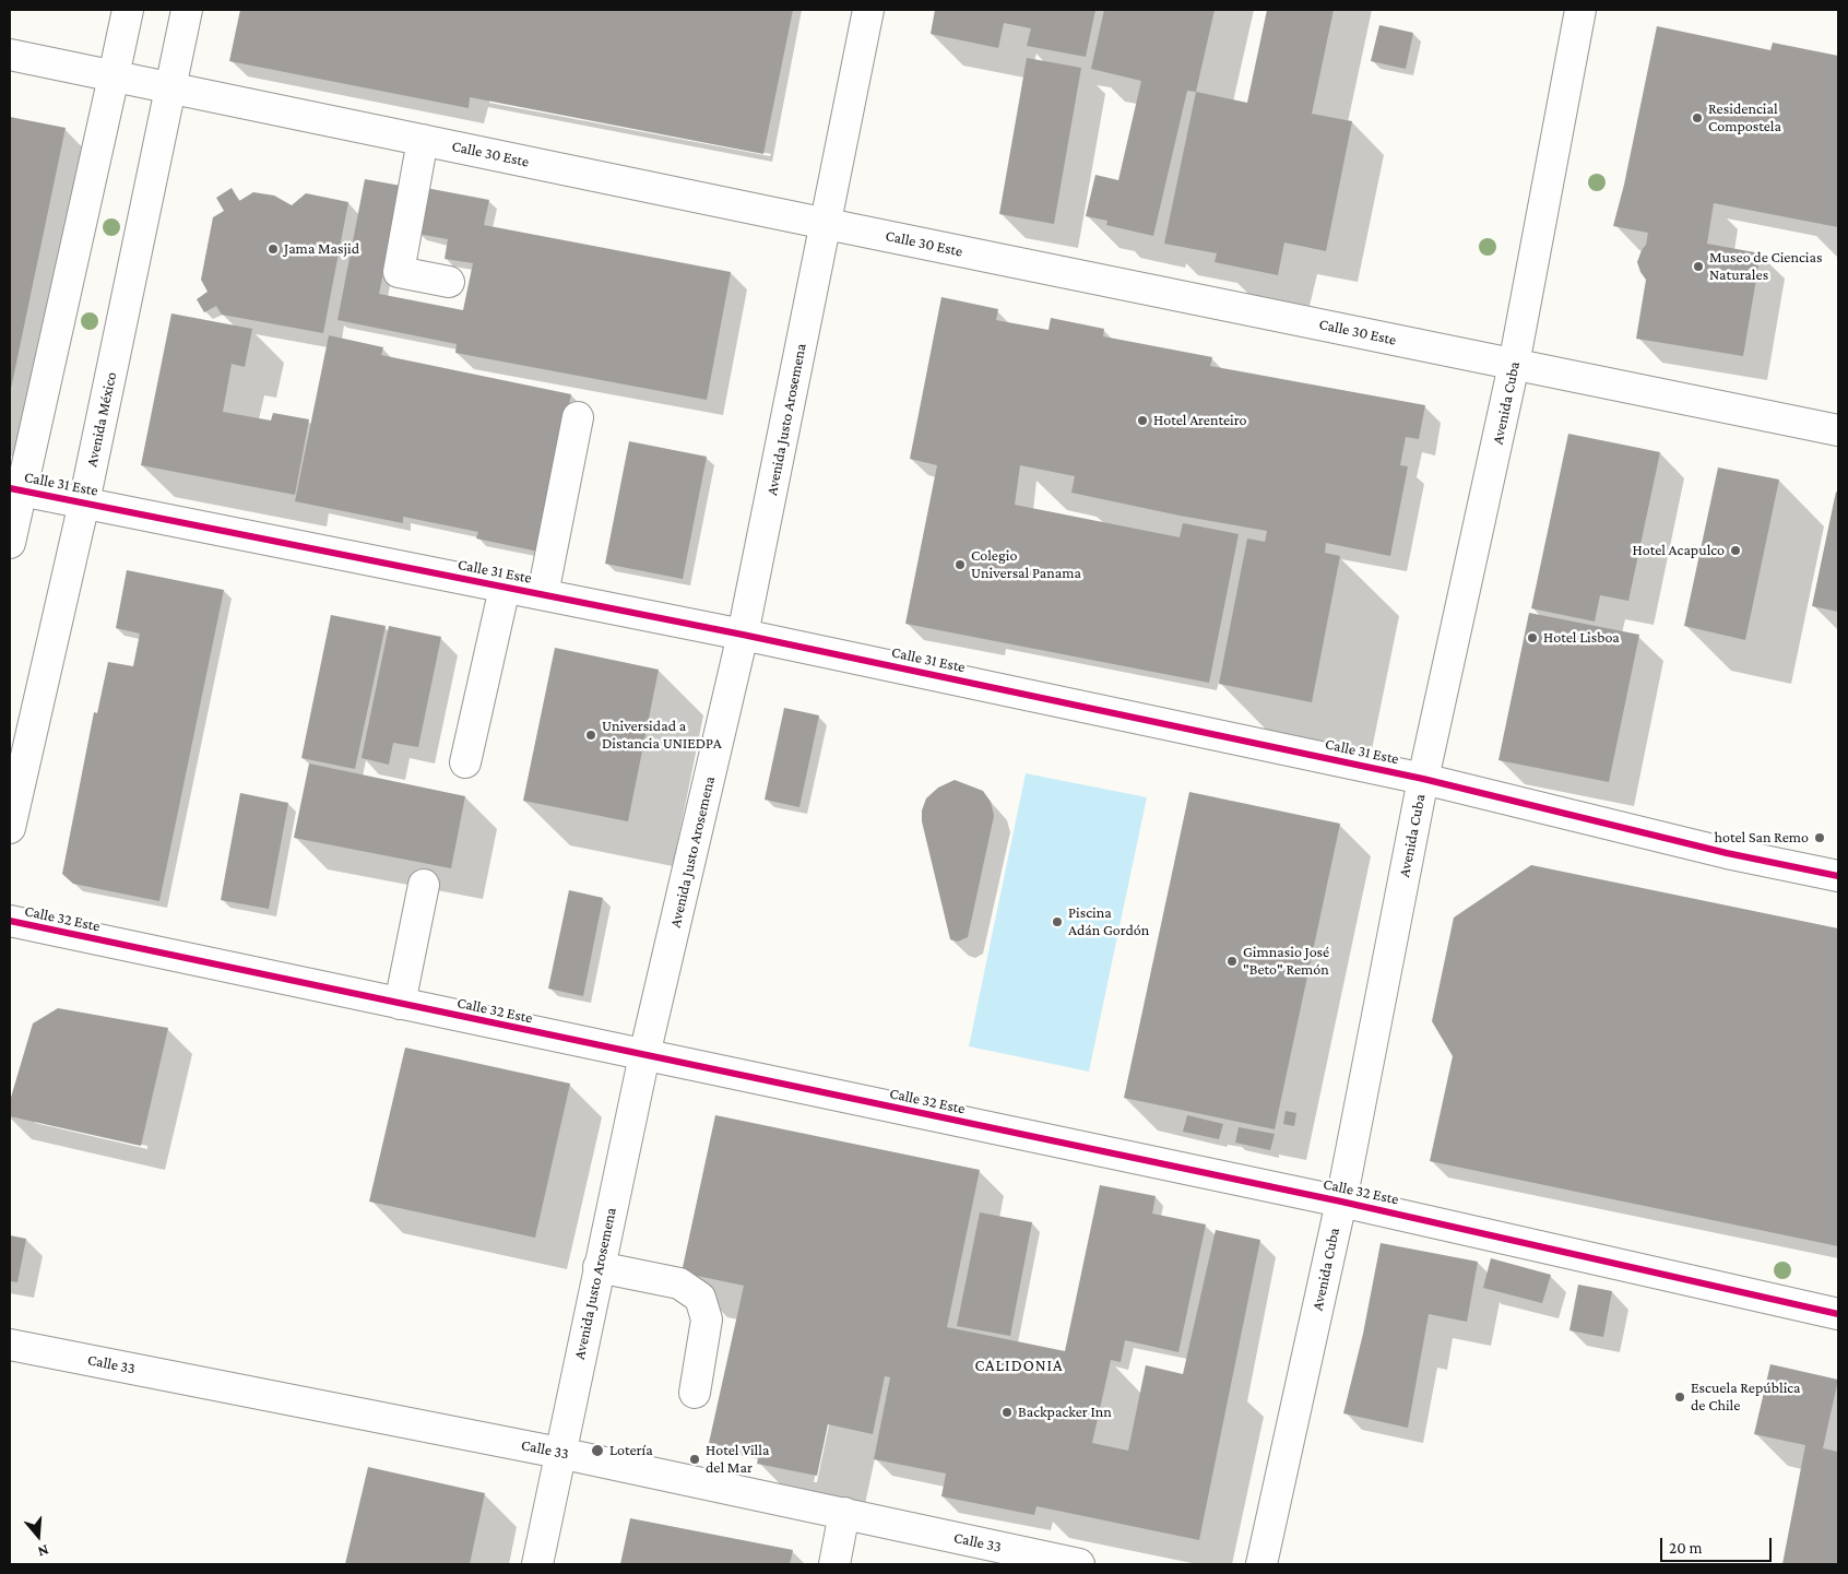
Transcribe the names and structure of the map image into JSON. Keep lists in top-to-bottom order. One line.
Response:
{"streets":{"street":["Calle 30 Este","Avenida Cuba","Avenida México","Avenida Justo Arosemena","Calle 31 Este","Calle 32 Este","Calle 33"]},"crossings":[["Calle 30 Este","Avenida Cuba"],["Calle 30 Este","Avenida México"],["Calle 30 Este","Avenida Justo Arosemena"],["Avenida Cuba","Calle 31 Este"],["Avenida Cuba","Calle 32 Este"],["Avenida México","Calle 31 Este"],["Avenida Justo Arosemena","Calle 31 Este"],["Avenida Justo Arosemena","Calle 32 Este"],["Avenida Justo Arosemena","Calle 33"]],"districts":["CALIDONIA"],"places":["Residencial Compostela","Jama Masjid","Museo de Ciencias Naturales","Hotel Arenteiro","Hotel Acapulco","Colegio Universal Panama","Hotel Lisboa","Universidad a Distancia UNIEDPA","hotel San Remo","Piscina Adán Gordón","Gimnasio José \"Beto\" Remón","Escuela República de Chile","Backpacker Inn","Lotería","Hotel Villa del Mar"],"scale_bar":"20 m","north":"bottom"}
